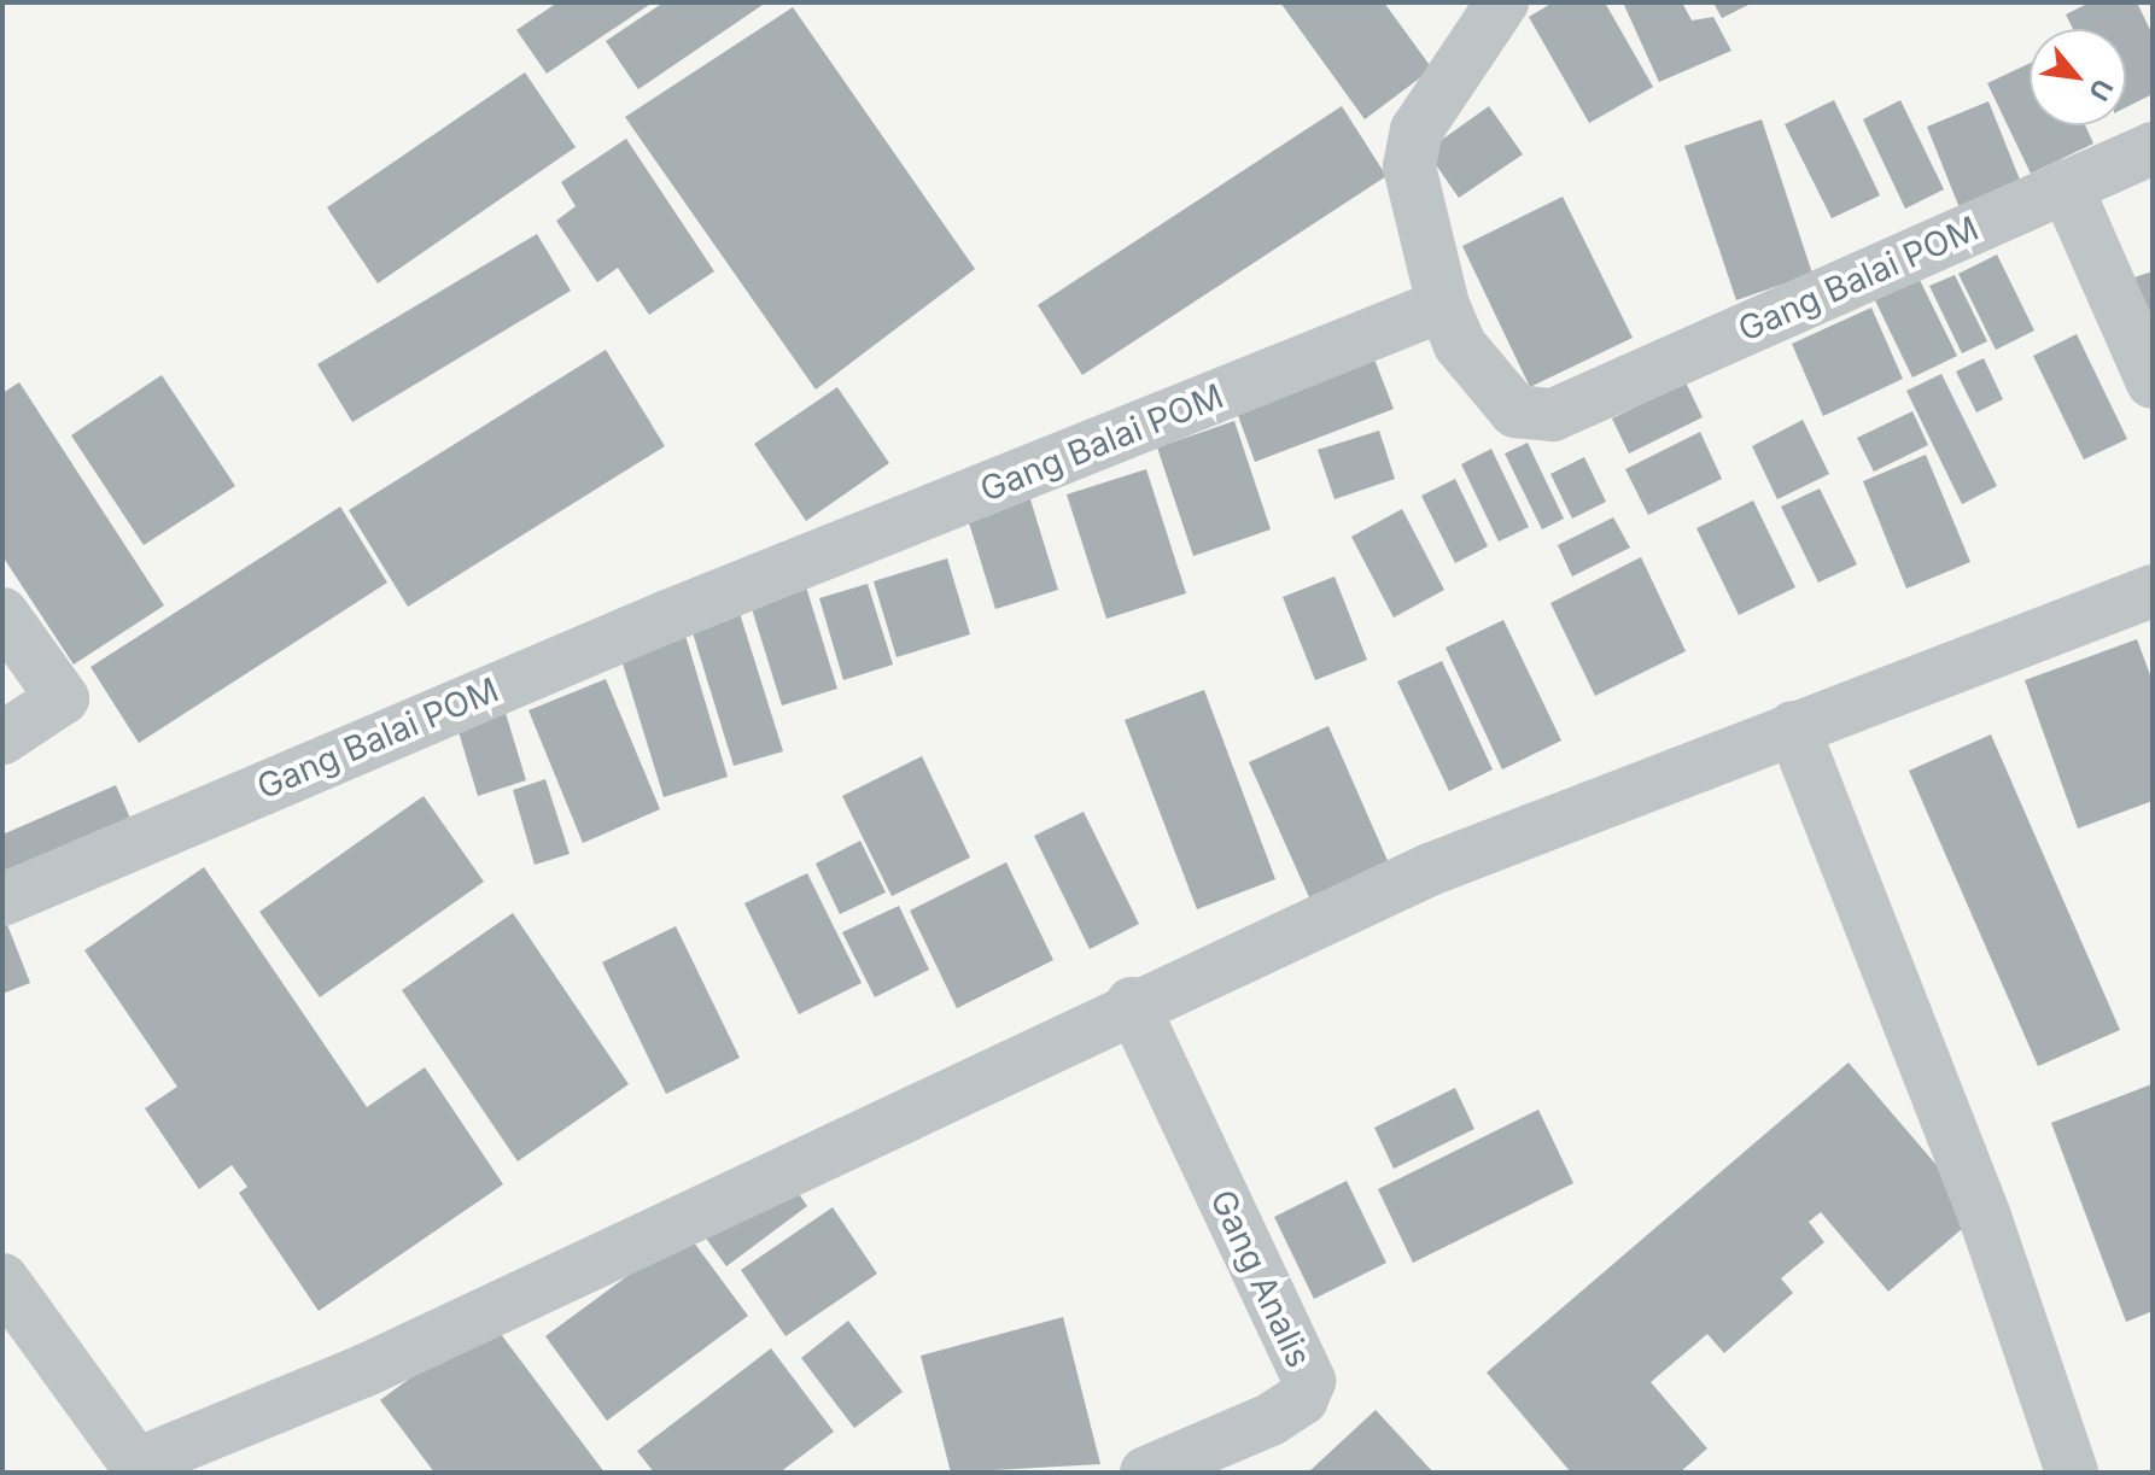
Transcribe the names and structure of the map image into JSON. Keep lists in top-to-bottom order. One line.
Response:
{"streets":{"street":["Gang Balai POM","Gang Analis"]},"north":"bottom right"}
